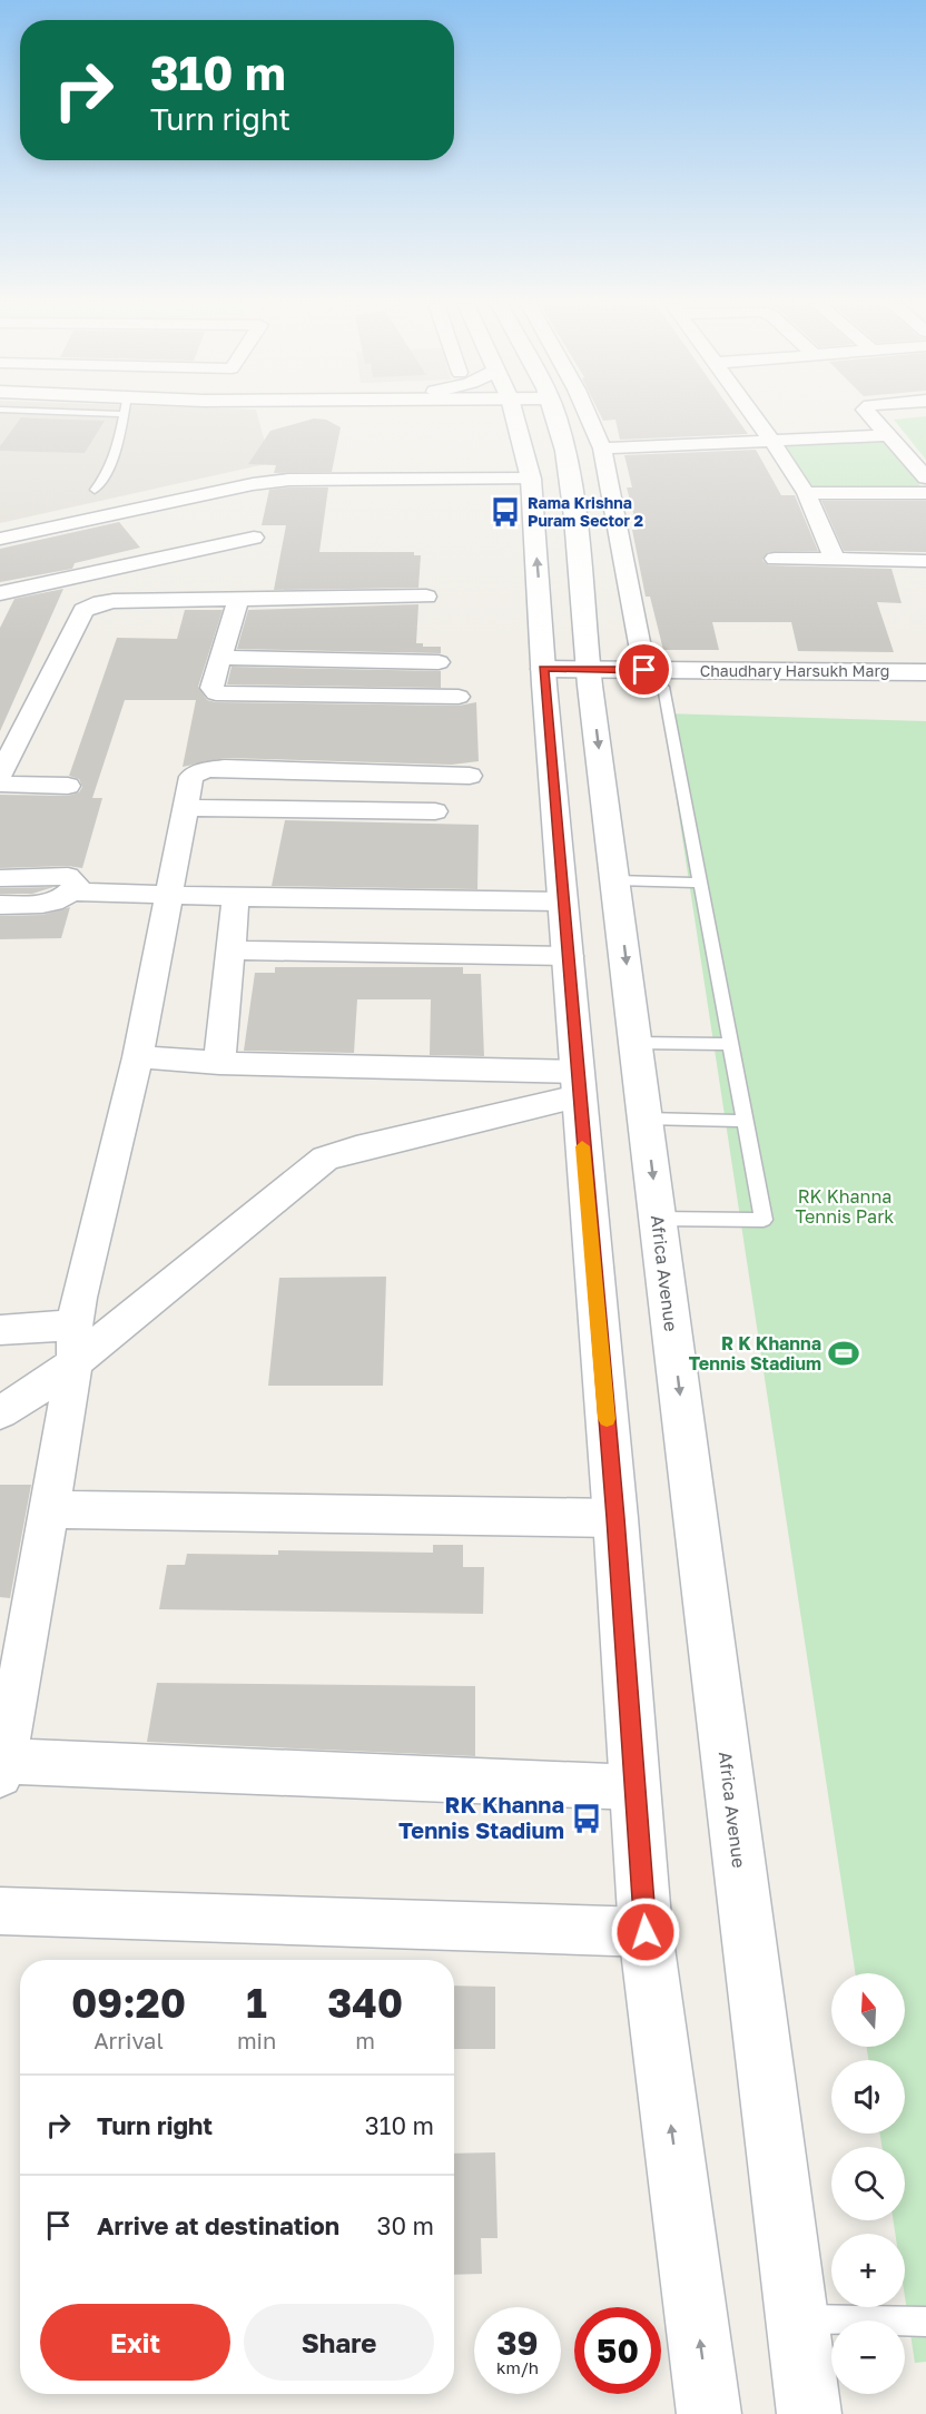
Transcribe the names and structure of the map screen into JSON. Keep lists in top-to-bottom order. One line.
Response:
{"streets":{"main road":["Chaudhary Harsukh Marg","Africa Avenue"]},"crossings":[["Chaudhary Harsukh Marg","Africa Avenue"]],"parks":["RK Khanna Tennis Park"],"places":{"bus stop":["Rama Krishna Puram Sector 2","RK Khanna Tennis Stadium"],"sports":["R K Khanna Tennis Stadium"]},"north":"top","page":{"turn":["310 m","Turn right"],"eta":["09:20","Arrival","1","min","340","m"],"map_buttons":["+","−"],"list":[{"name":"Turn right","value":"310 m"},{"name":"Arrive at destination","value":"30 m"}],"buttons":["Exit","Share"],"speed":"39 km/h","limit":"50"}}
